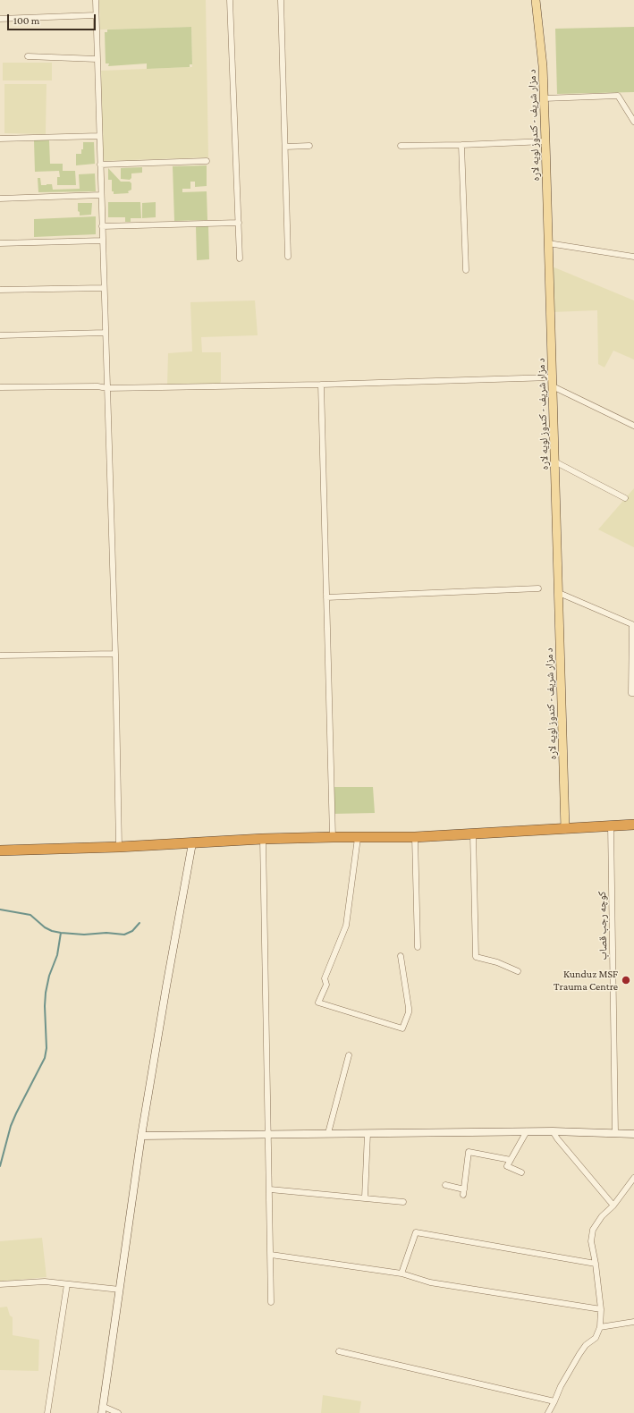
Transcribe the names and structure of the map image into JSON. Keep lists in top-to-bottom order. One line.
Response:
{"streets":{"main road":["د مزار شریف - کندوز لویه لاره"],"street":["کوچه رجب قصاب"]},"places":["Kunduz MSF Trauma Centre"],"scale_bar":"100 m"}
